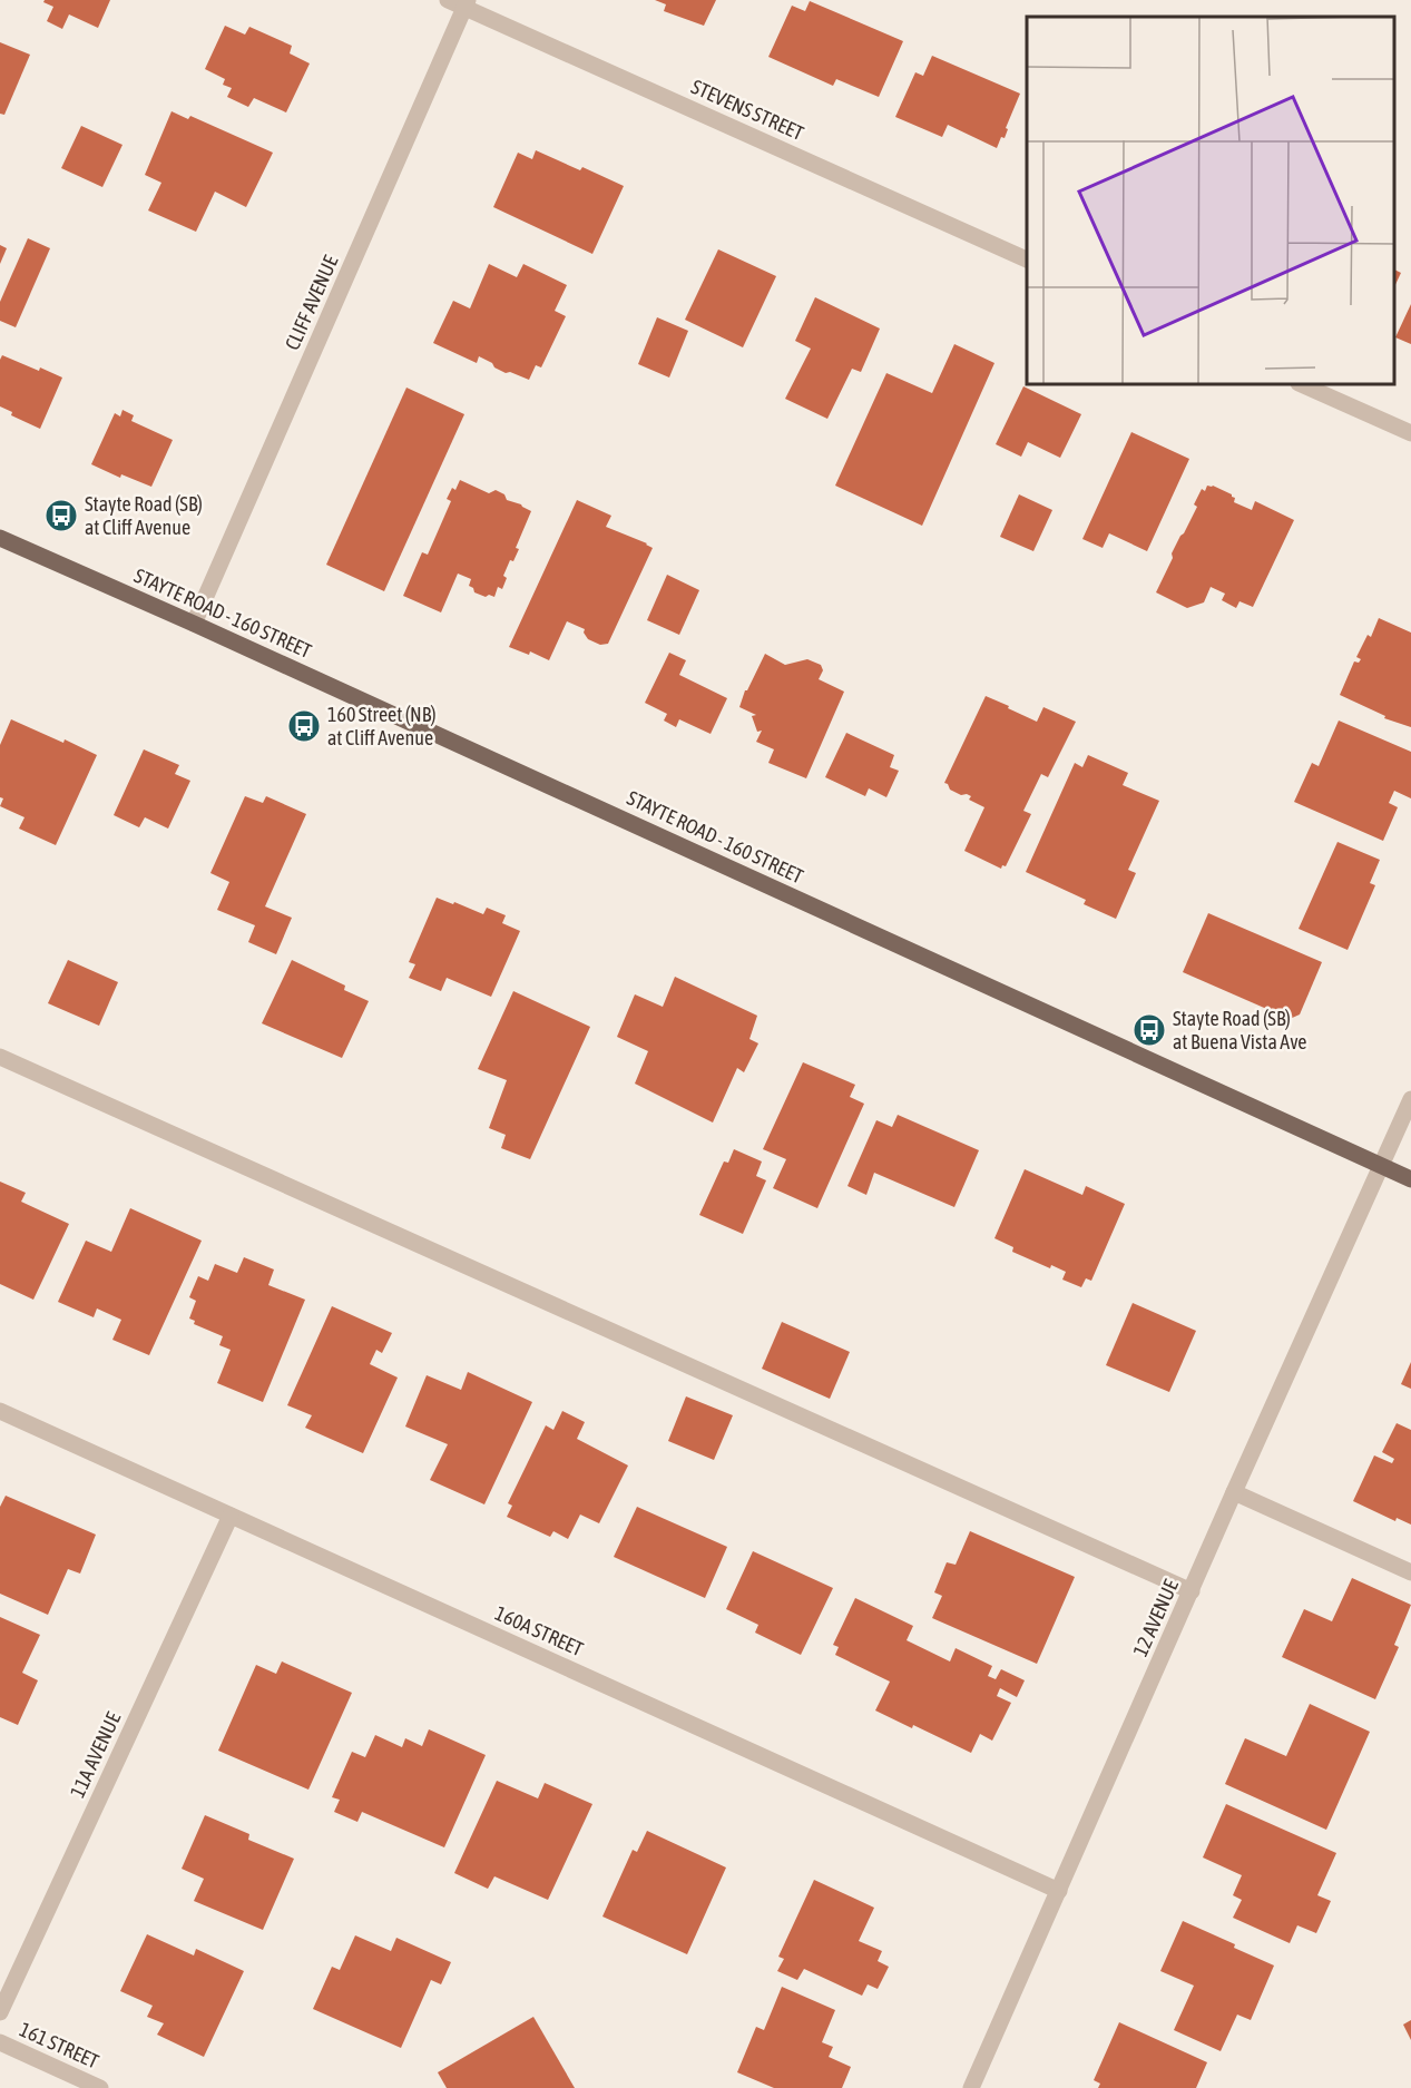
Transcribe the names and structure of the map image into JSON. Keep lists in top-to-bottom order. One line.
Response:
{"streets":{"main road":["STAYTE ROAD - 160 STREET"],"street":["STEVENS STREET","CLIFF AVENUE","12 AVENUE","160A STREET","11A AVENUE","161 STREET"]},"crossings":[["STEVENS STREET","CLIFF AVENUE"],["CLIFF AVENUE","STAYTE ROAD - 160 STREET"],["STAYTE ROAD - 160 STREET","12 AVENUE"],["12 AVENUE","160A STREET"],["160A STREET","11A AVENUE"]],"places":{"bus stop":["Stayte Road (SB) at Cliff Avenue","160 Street (NB) at Cliff Avenue","Stayte Road (SB) at Buena Vista Ave"]}}
